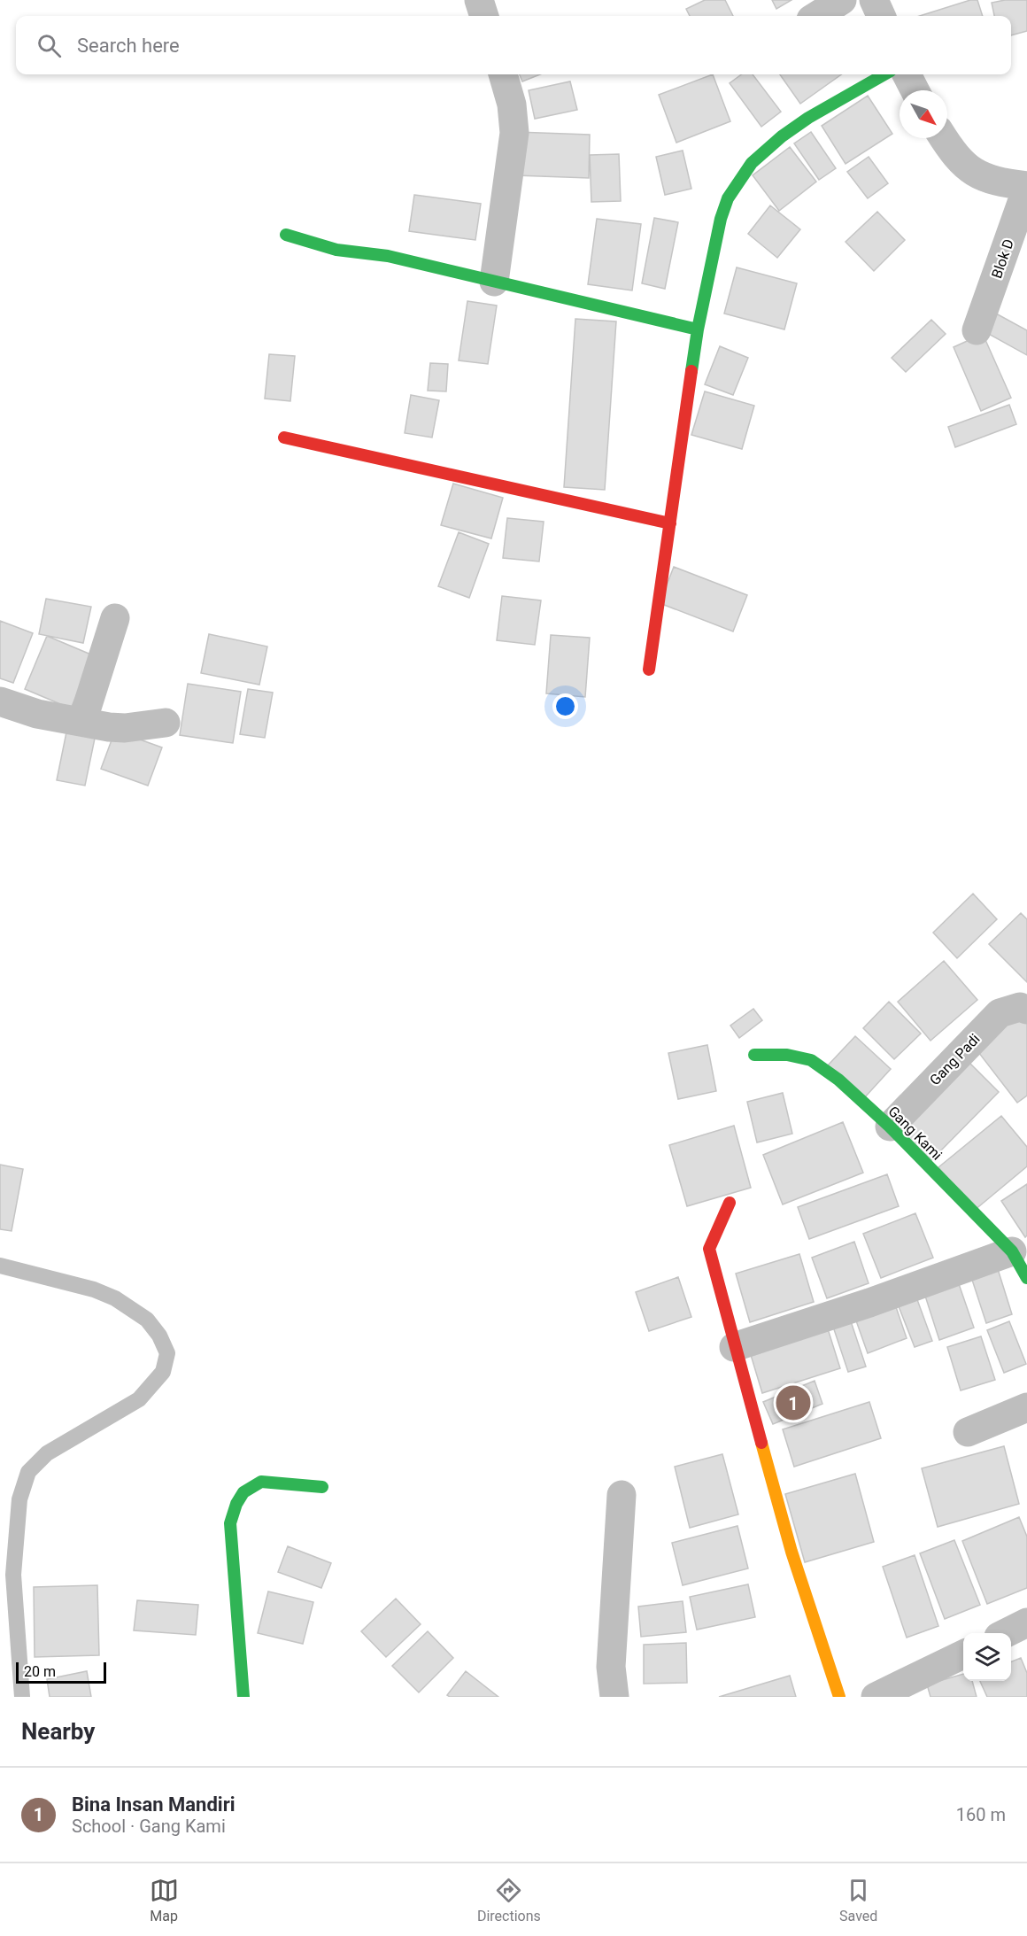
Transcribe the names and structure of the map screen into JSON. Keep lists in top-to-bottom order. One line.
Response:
{"streets":{"street":["Blok D","Gang Padi","Gang Kami"]},"crossings":[["Gang Padi","Gang Kami"]],"scale_bar":"20 m","north":"bottom right","page":{"search":"Search here","pins":"1","scale":"20 m","heading":"Nearby","list":[{"mark":"1","name":"Bina Insan Mandiri","note":"School · Gang Kami","value":"160 m"}],"nav":["Map","Directions","Saved"]}}
